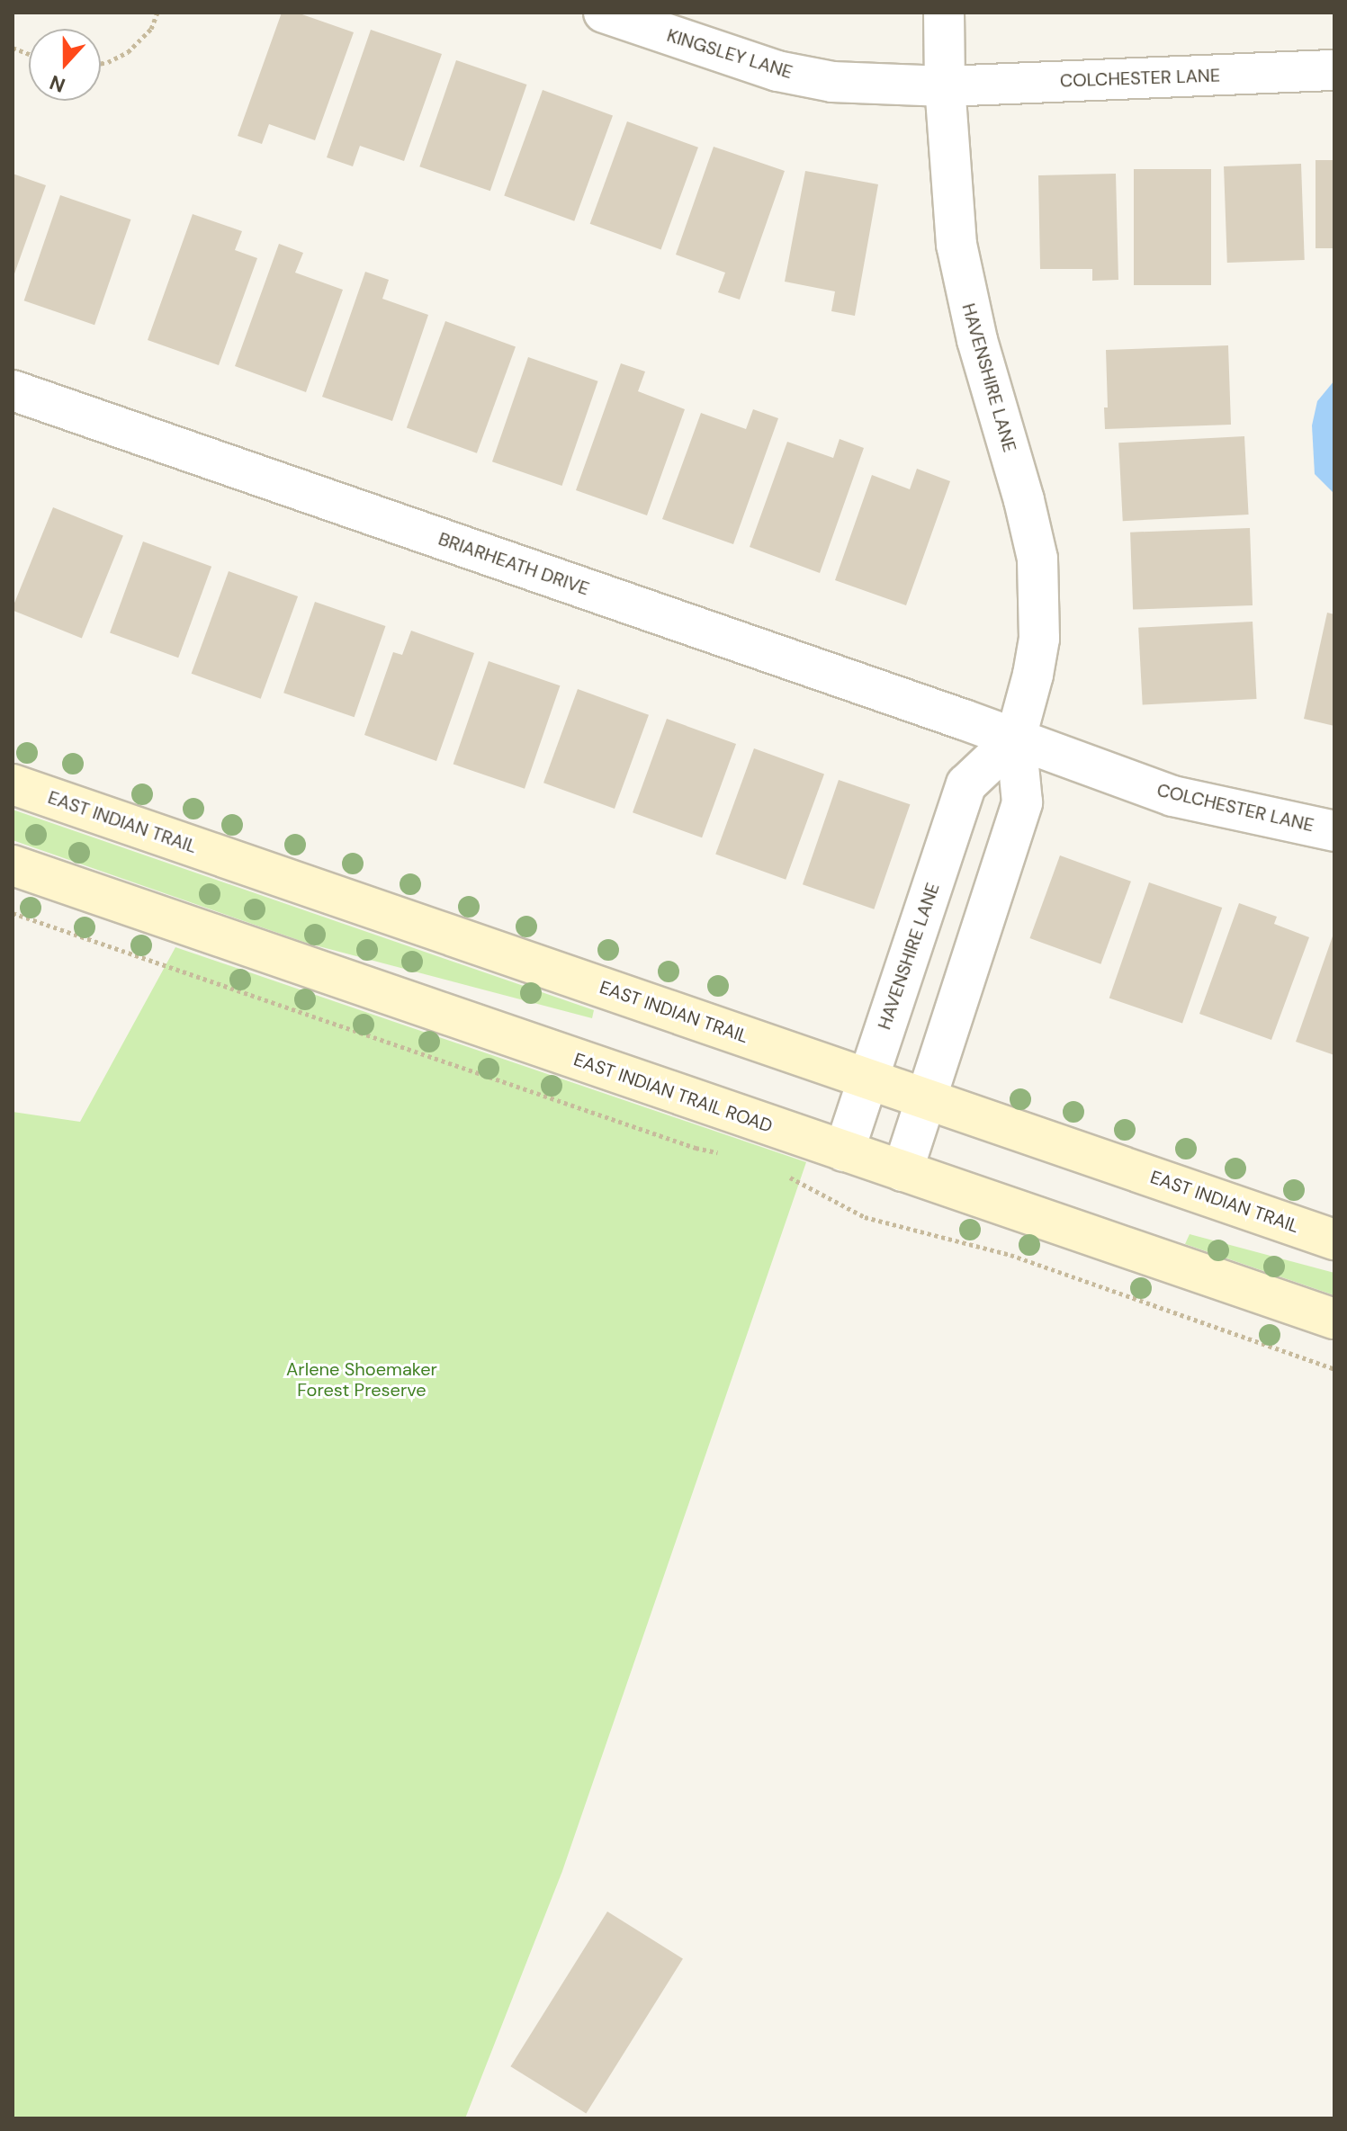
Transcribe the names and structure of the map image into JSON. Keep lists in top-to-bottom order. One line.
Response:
{"streets":{"main road":["EAST INDIAN TRAIL","EAST INDIAN TRAIL ROAD"],"street":["KINGSLEY LANE","COLCHESTER LANE","HAVENSHIRE LANE","BRIARHEATH DRIVE"]},"crossings":[["KINGSLEY LANE","COLCHESTER LANE"],["KINGSLEY LANE","HAVENSHIRE LANE"],["COLCHESTER LANE","HAVENSHIRE LANE"],["COLCHESTER LANE","BRIARHEATH DRIVE"],["HAVENSHIRE LANE","BRIARHEATH DRIVE"],["HAVENSHIRE LANE","EAST INDIAN TRAIL"],["HAVENSHIRE LANE","EAST INDIAN TRAIL ROAD"]],"parks":["Arlene Shoemaker Forest Preserve"],"north":"bottom"}
